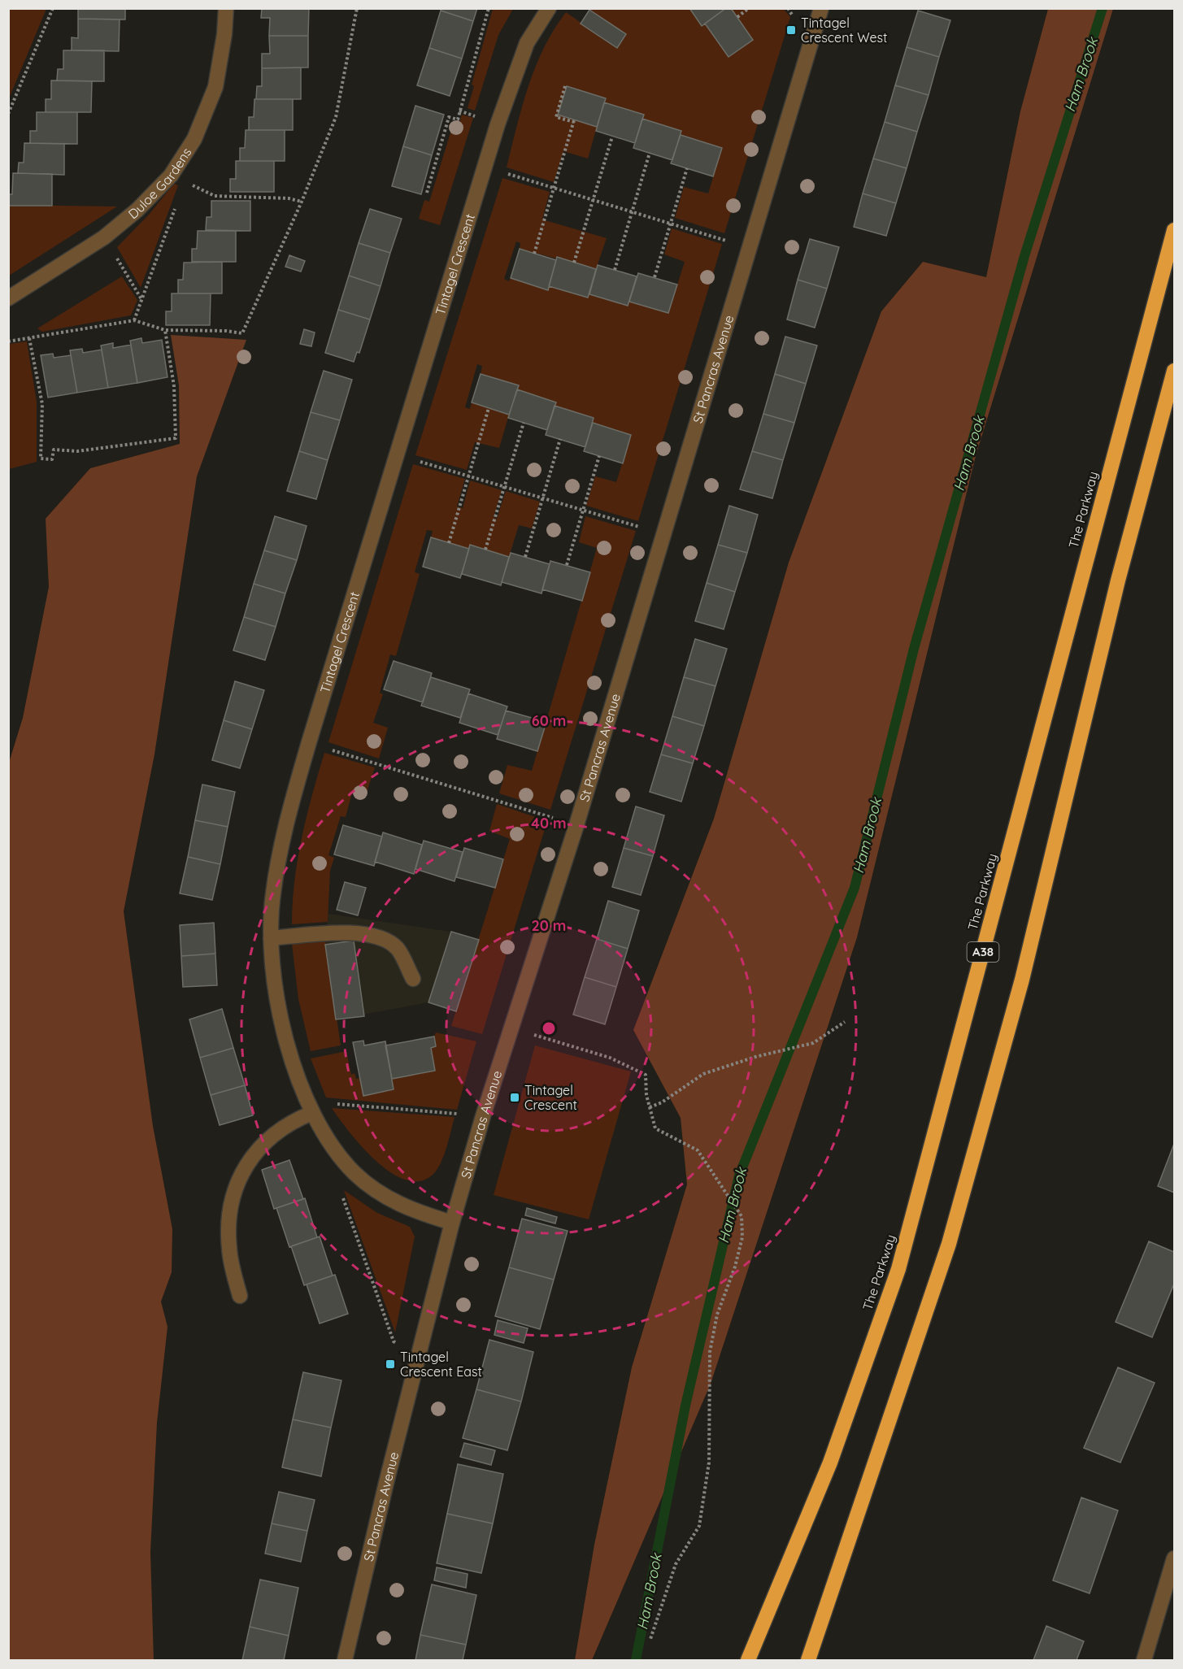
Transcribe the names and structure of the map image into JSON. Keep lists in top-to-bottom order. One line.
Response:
{"streets":{"highway":["The Parkway","A38"],"street":["Duloe Gardens","Tintagel Crescent","St Pancras Avenue"]},"crossings":[["Tintagel Crescent","St Pancras Avenue"]],"water":["Ham Brook"],"places":{"transit":["Tintagel Crescent West","Tintagel Crescent","Tintagel Crescent East"]},"rings":["60 m","40 m","20 m"]}
